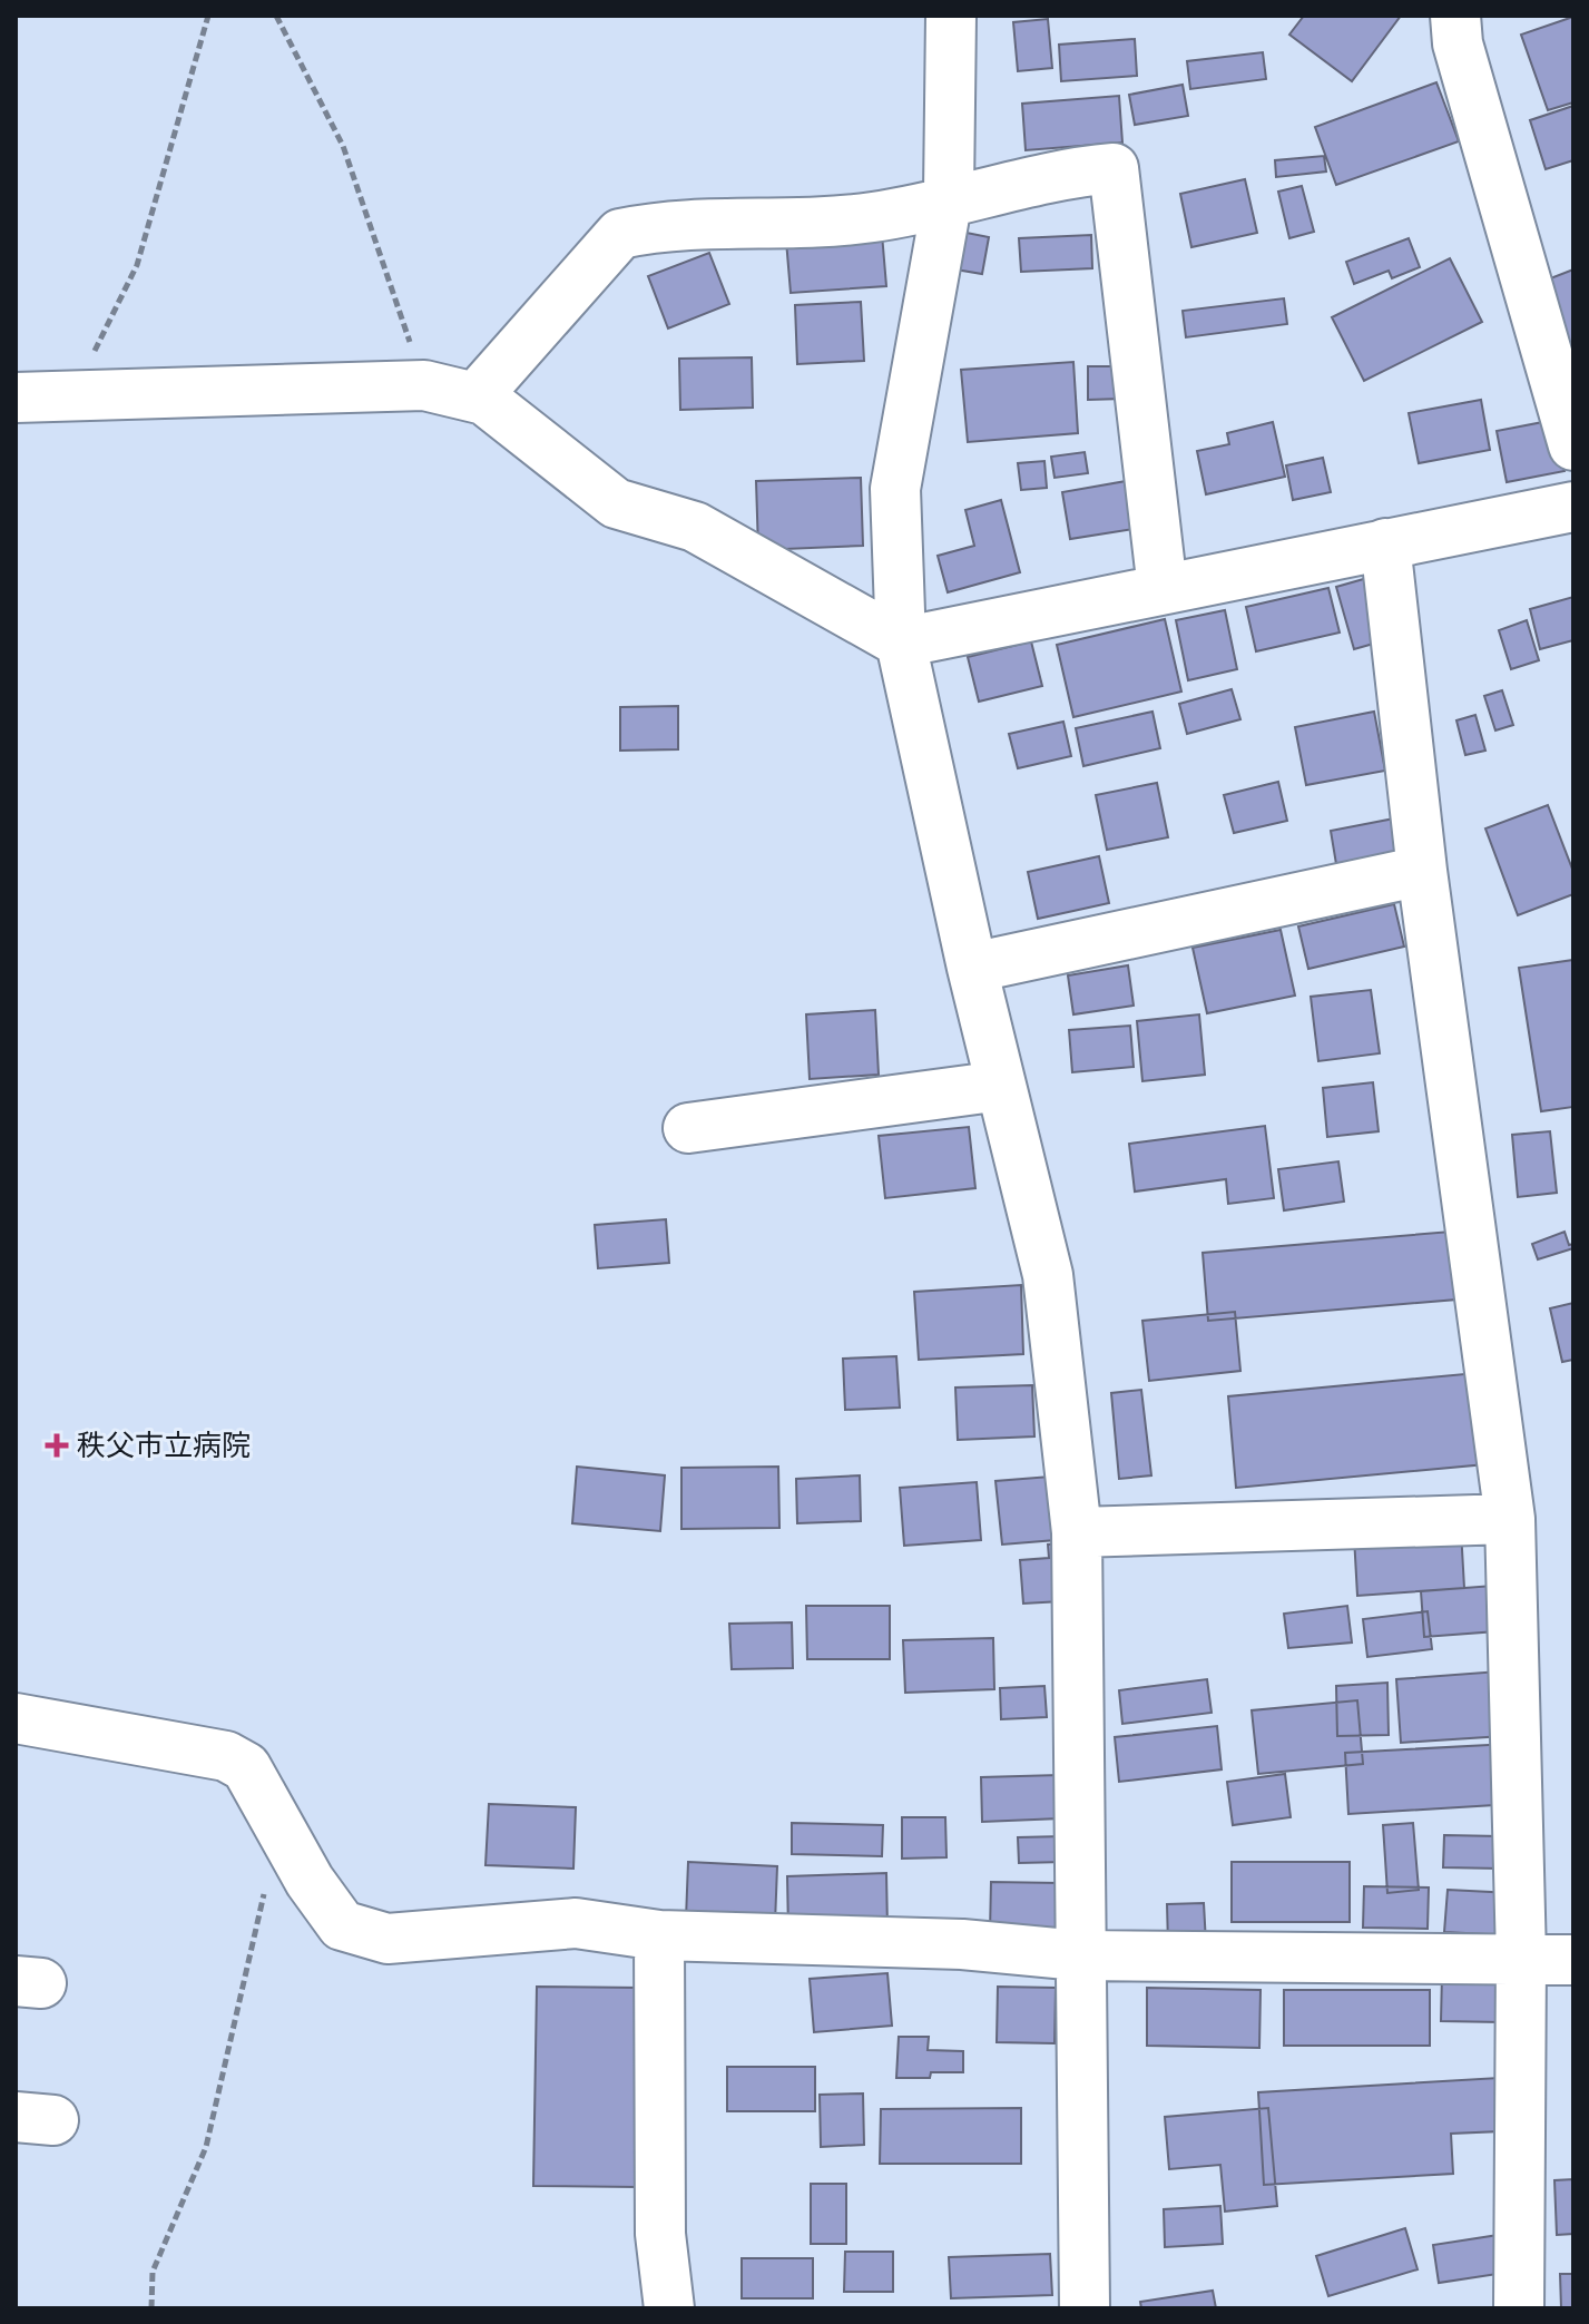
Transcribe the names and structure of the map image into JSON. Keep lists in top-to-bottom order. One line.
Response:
{"places":{"health":["秩父市立病院"]}}
